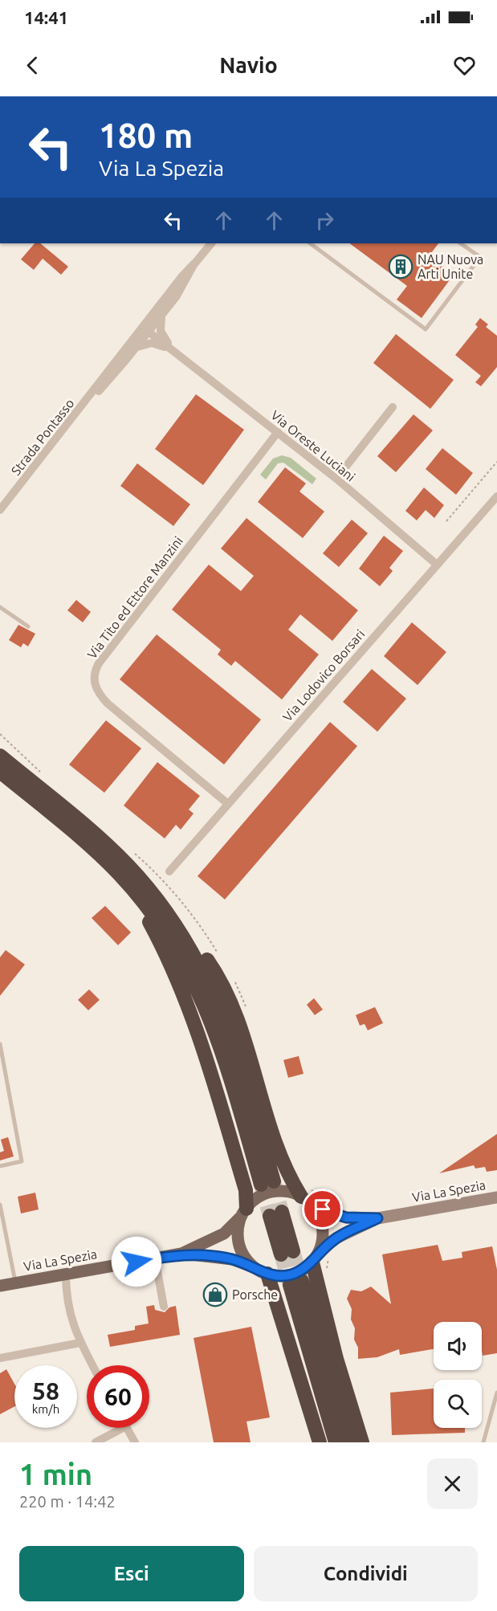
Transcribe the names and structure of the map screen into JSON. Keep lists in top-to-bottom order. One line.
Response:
{"streets":{"main road":["Via La Spezia"],"street":["Strada Pontasso","Via Oreste Luciani","Via Tito ed Ettore Manzini","Via Lodovico Borsari"]},"crossings":[["Strada Pontasso","Via Oreste Luciani"],["Via Oreste Luciani","Via Tito ed Ettore Manzini"],["Via Oreste Luciani","Via Lodovico Borsari"],["Via Tito ed Ettore Manzini","Via Lodovico Borsari"]],"places":{"building":["NAU Nuova Arti Unite"],"shop":["Porsche"]},"page":{"status":"14:41","header":"Navio","turn":["180 m","Via La Spezia"],"speed":"58 km/h","limit":"60","heading":["1 min","220 m · 14:42"],"buttons":["Esci","Condividi"]}}
